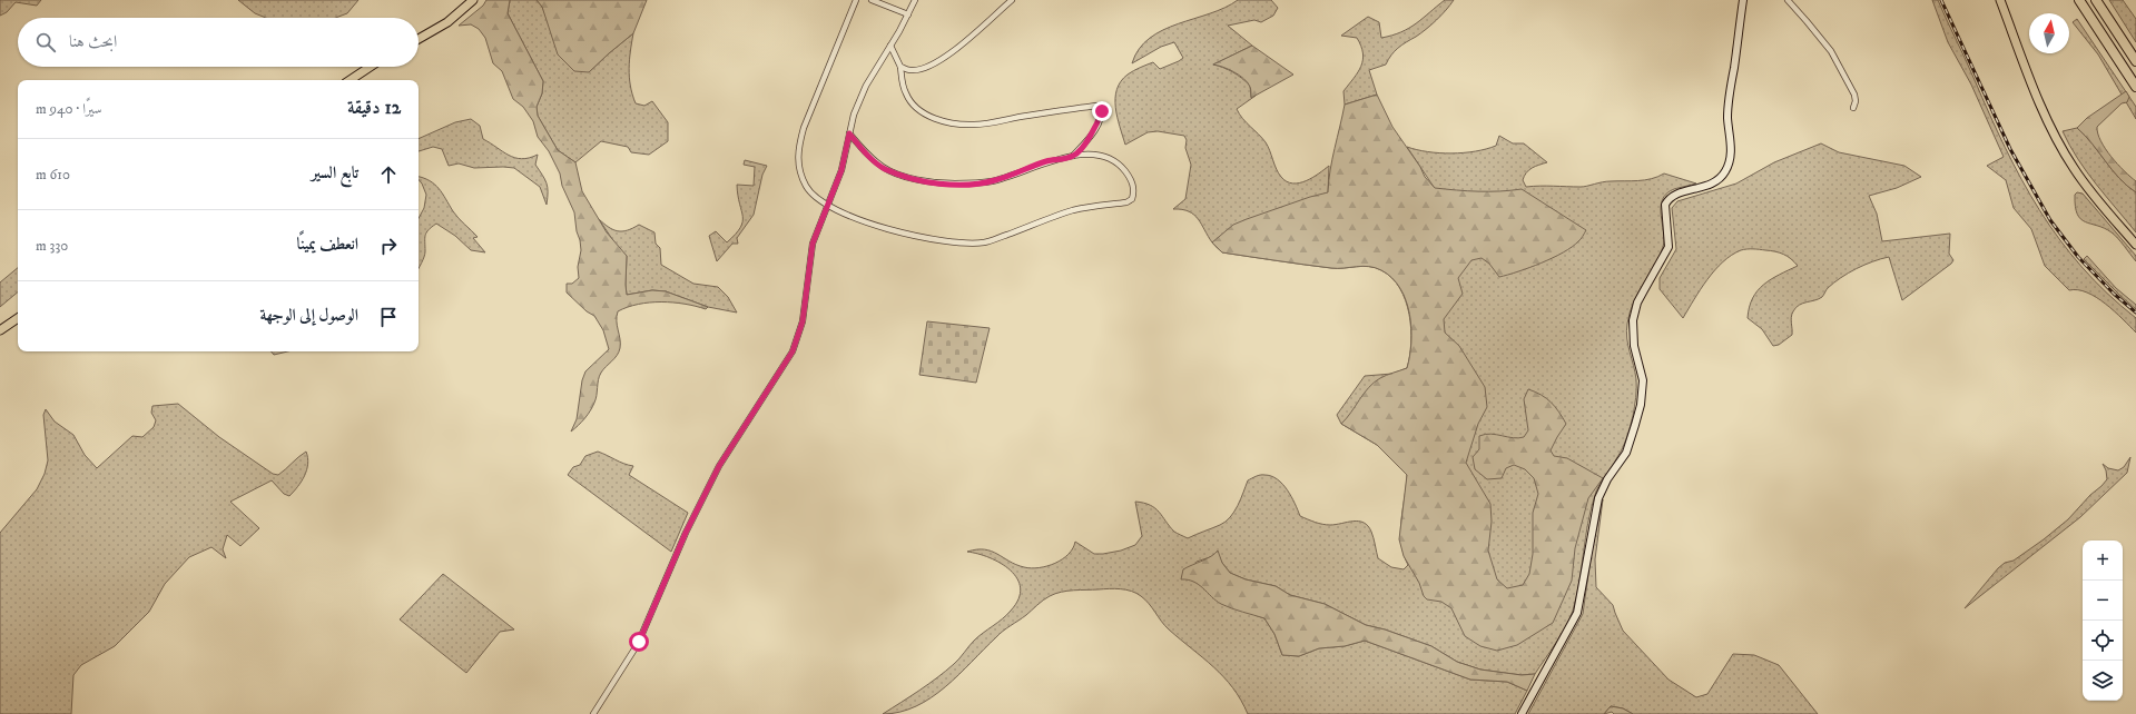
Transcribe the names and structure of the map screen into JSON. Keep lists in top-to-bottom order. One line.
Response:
{"north":"top","page":{"search":"ابحث هنا","heading":["12 دقيقة","سيرًا · 940 m"],"list":[["تابع السير","610 m"],["انعطف يمينًا","330 m"],"الوصول إلى الوجهة"],"map_buttons":["+","−"]}}
